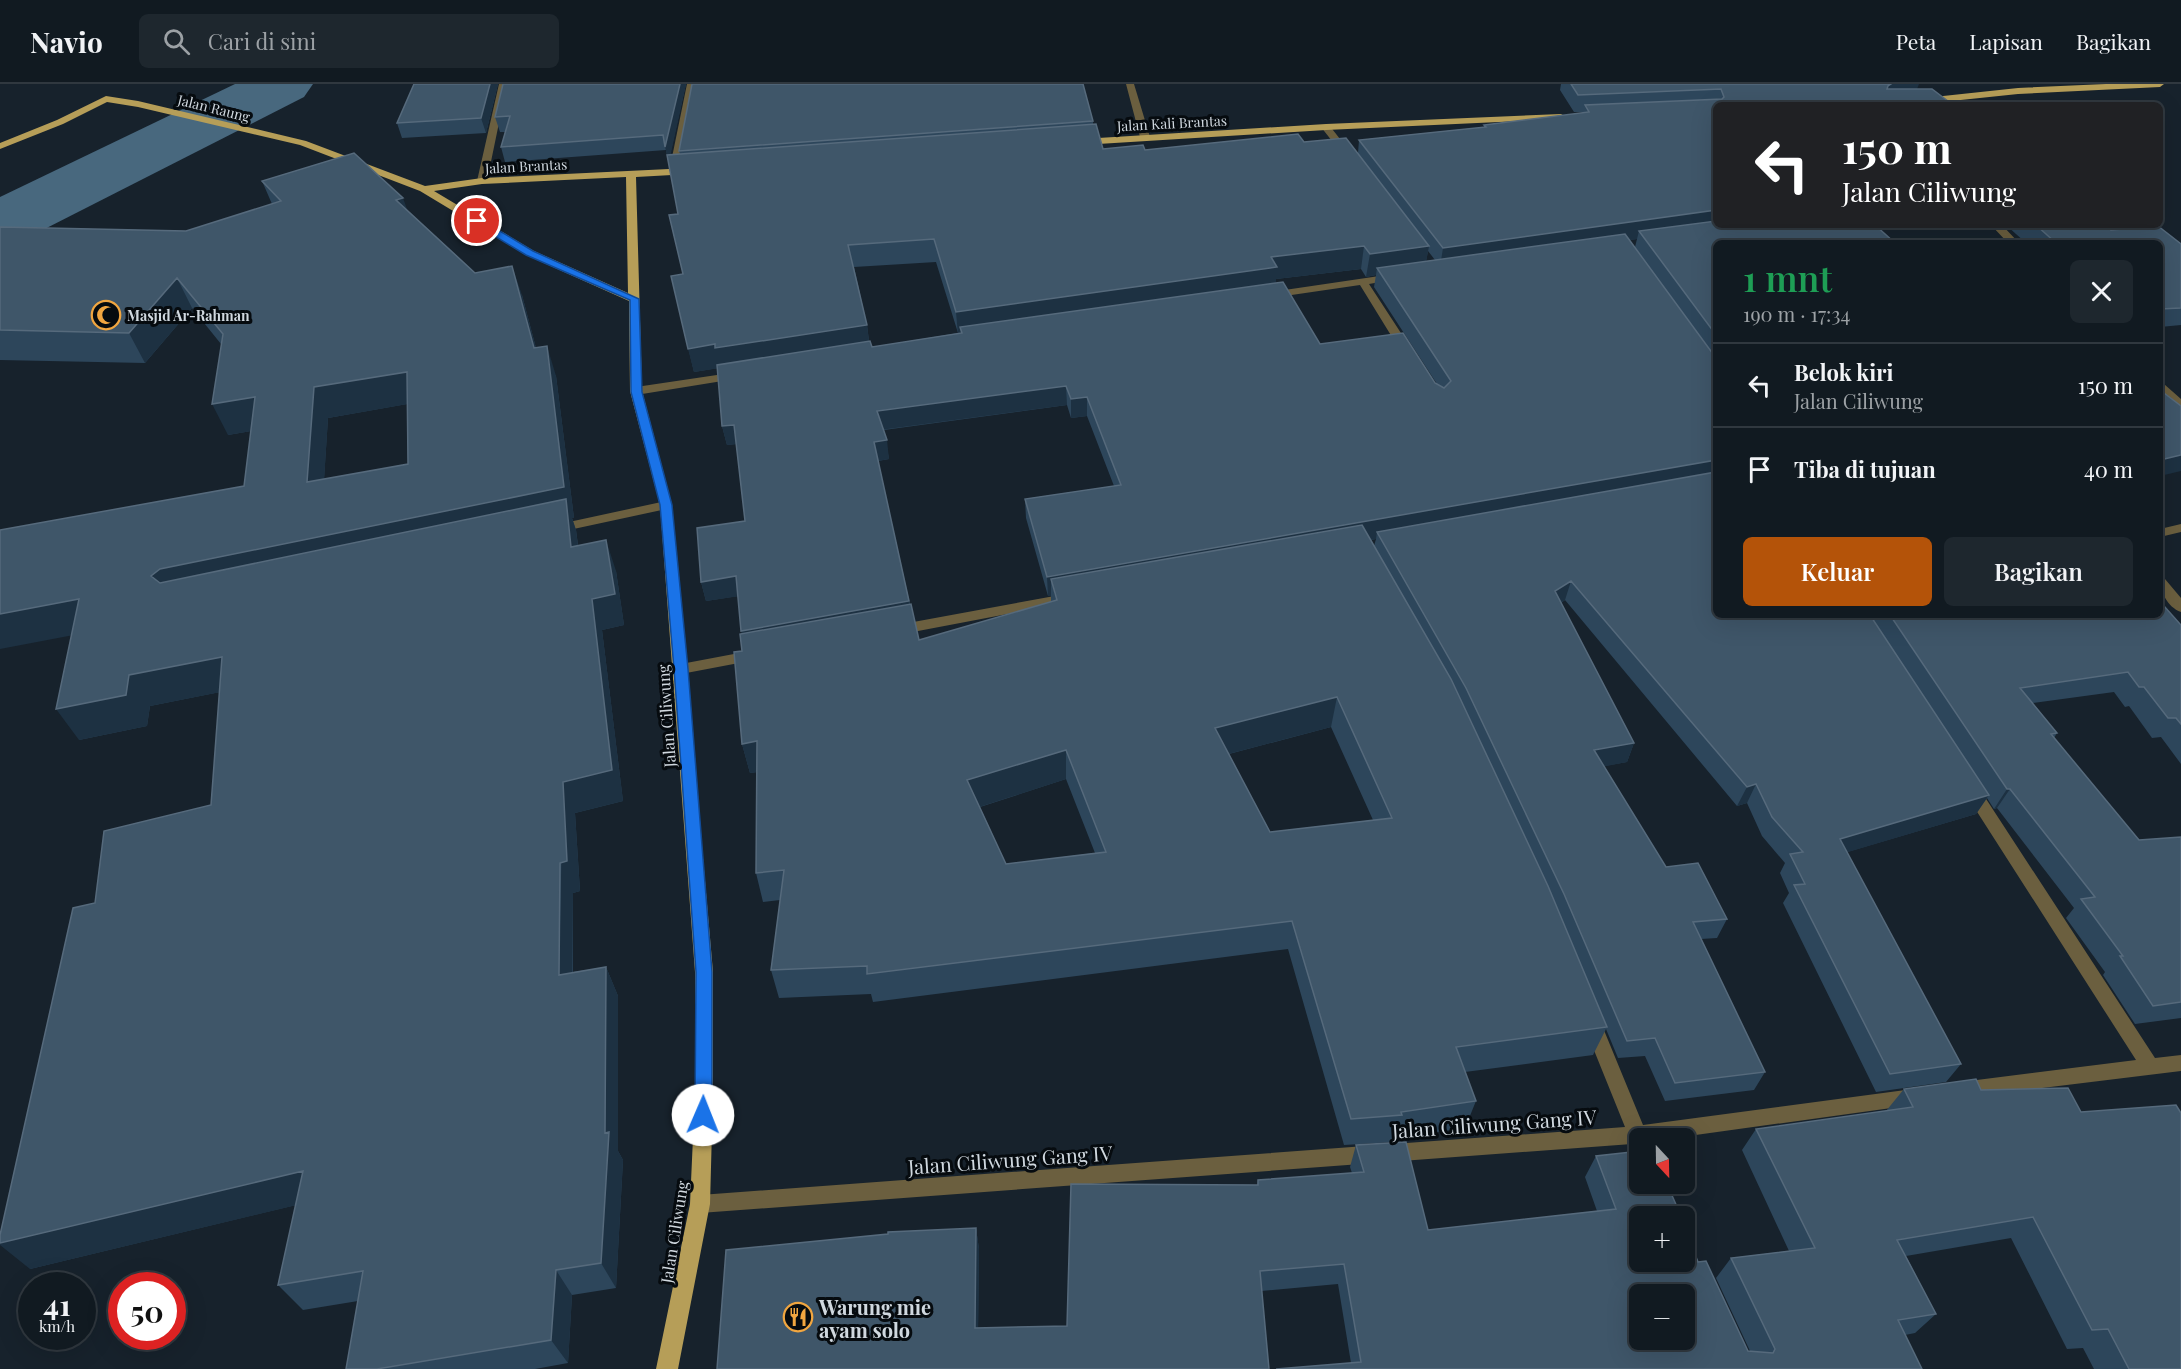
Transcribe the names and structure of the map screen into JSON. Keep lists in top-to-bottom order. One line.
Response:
{"streets":{"main road":["Jalan Raung","Jalan Kali Brantas","Jalan Brantas","Jalan Ciliwung"],"street":["Jalan Ciliwung Gang IV"]},"crossings":[["Jalan Raung","Jalan Brantas"],["Jalan Brantas","Jalan Ciliwung"],["Jalan Ciliwung","Jalan Ciliwung Gang IV"]],"places":{"mosque":["Masjid Ar-Rahman"],"restaurant":["Warung mie ayam solo"]},"north":"bottom","page":{"header":"Navio","search":"Cari di sini","nav":["Peta","Lapisan","Bagikan"],"turn":["150 m","Jalan Ciliwung"],"heading":["1 mnt","190 m · 17:34"],"list":[{"name":"Belok kiri","note":"Jalan Ciliwung","value":"150 m"},{"name":"Tiba di tujuan","value":"40 m"}],"buttons":["Keluar","Bagikan"],"map_buttons":["+","−"],"speed":"41 km/h","limit":"50"}}
